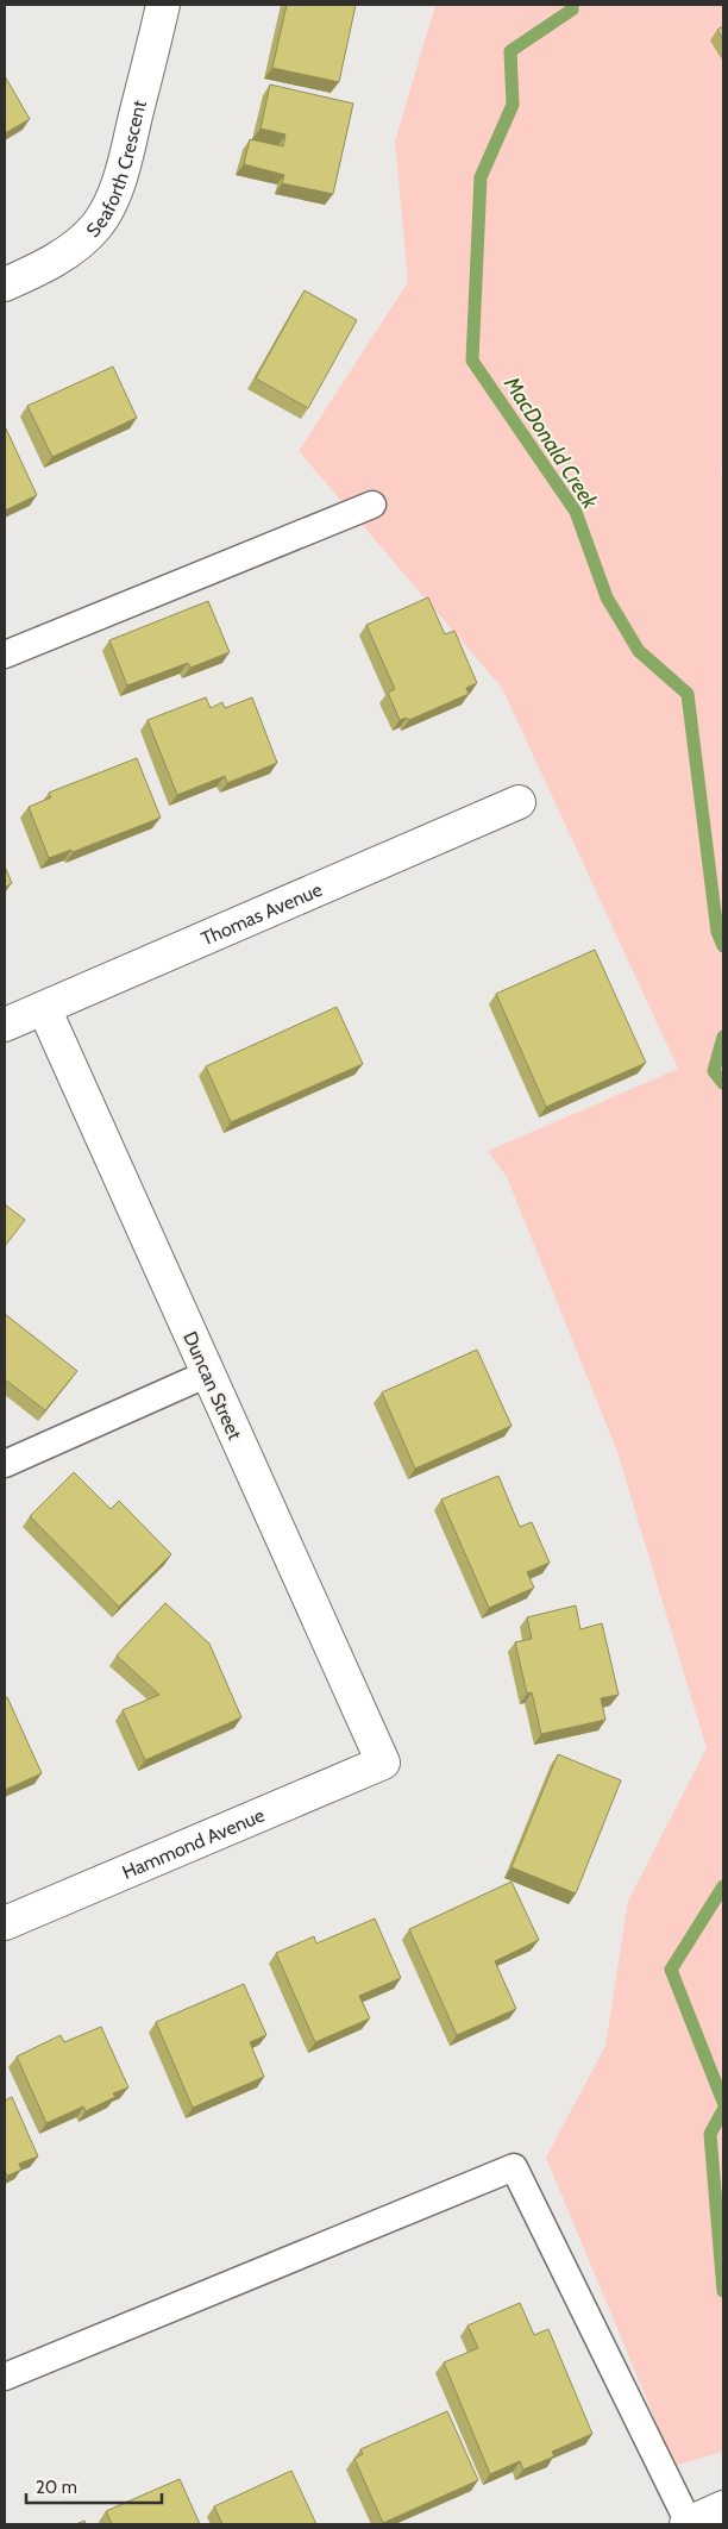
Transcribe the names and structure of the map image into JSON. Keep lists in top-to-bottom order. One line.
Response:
{"streets":{"street":["Seaforth Crescent","Thomas Avenue","Duncan Street","Hammond Avenue"]},"crossings":[["Thomas Avenue","Duncan Street"],["Duncan Street","Hammond Avenue"]],"water":["MacDonald Creek"],"scale_bar":"20 m"}
